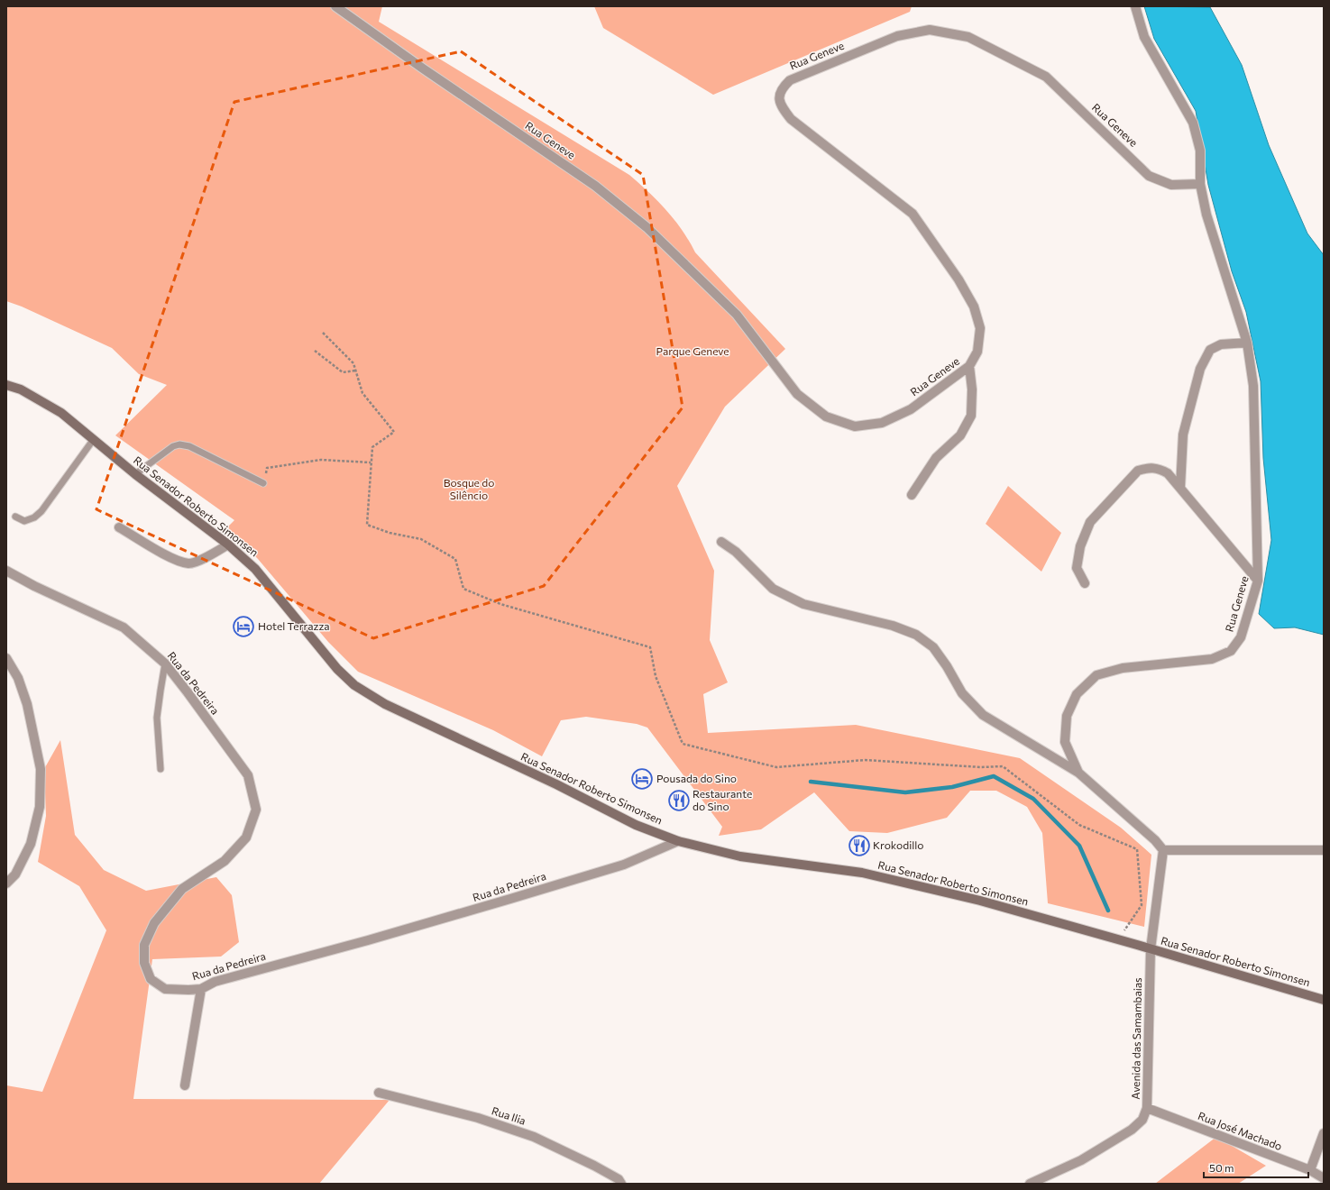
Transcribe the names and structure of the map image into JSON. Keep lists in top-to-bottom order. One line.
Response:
{"streets":{"street":["Rua Geneve","Rua Senador Roberto Simonsen","Rua da Pedreira","Avenida das Samambaias","Rua Ilia","Rua José Machado"]},"crossings":[["Rua Geneve","Avenida das Samambaias"],["Rua Senador Roberto Simonsen","Rua da Pedreira"],["Rua Senador Roberto Simonsen","Avenida das Samambaias"],["Avenida das Samambaias","Rua José Machado"]],"parks":["Parque Geneve","Bosque do Silêncio"],"places":{"hotel":["Hotel Terrazza","Pousada do Sino"],"restaurant":["Restaurante do Sino","Krokodillo"]},"scale_bar":"50 m"}
